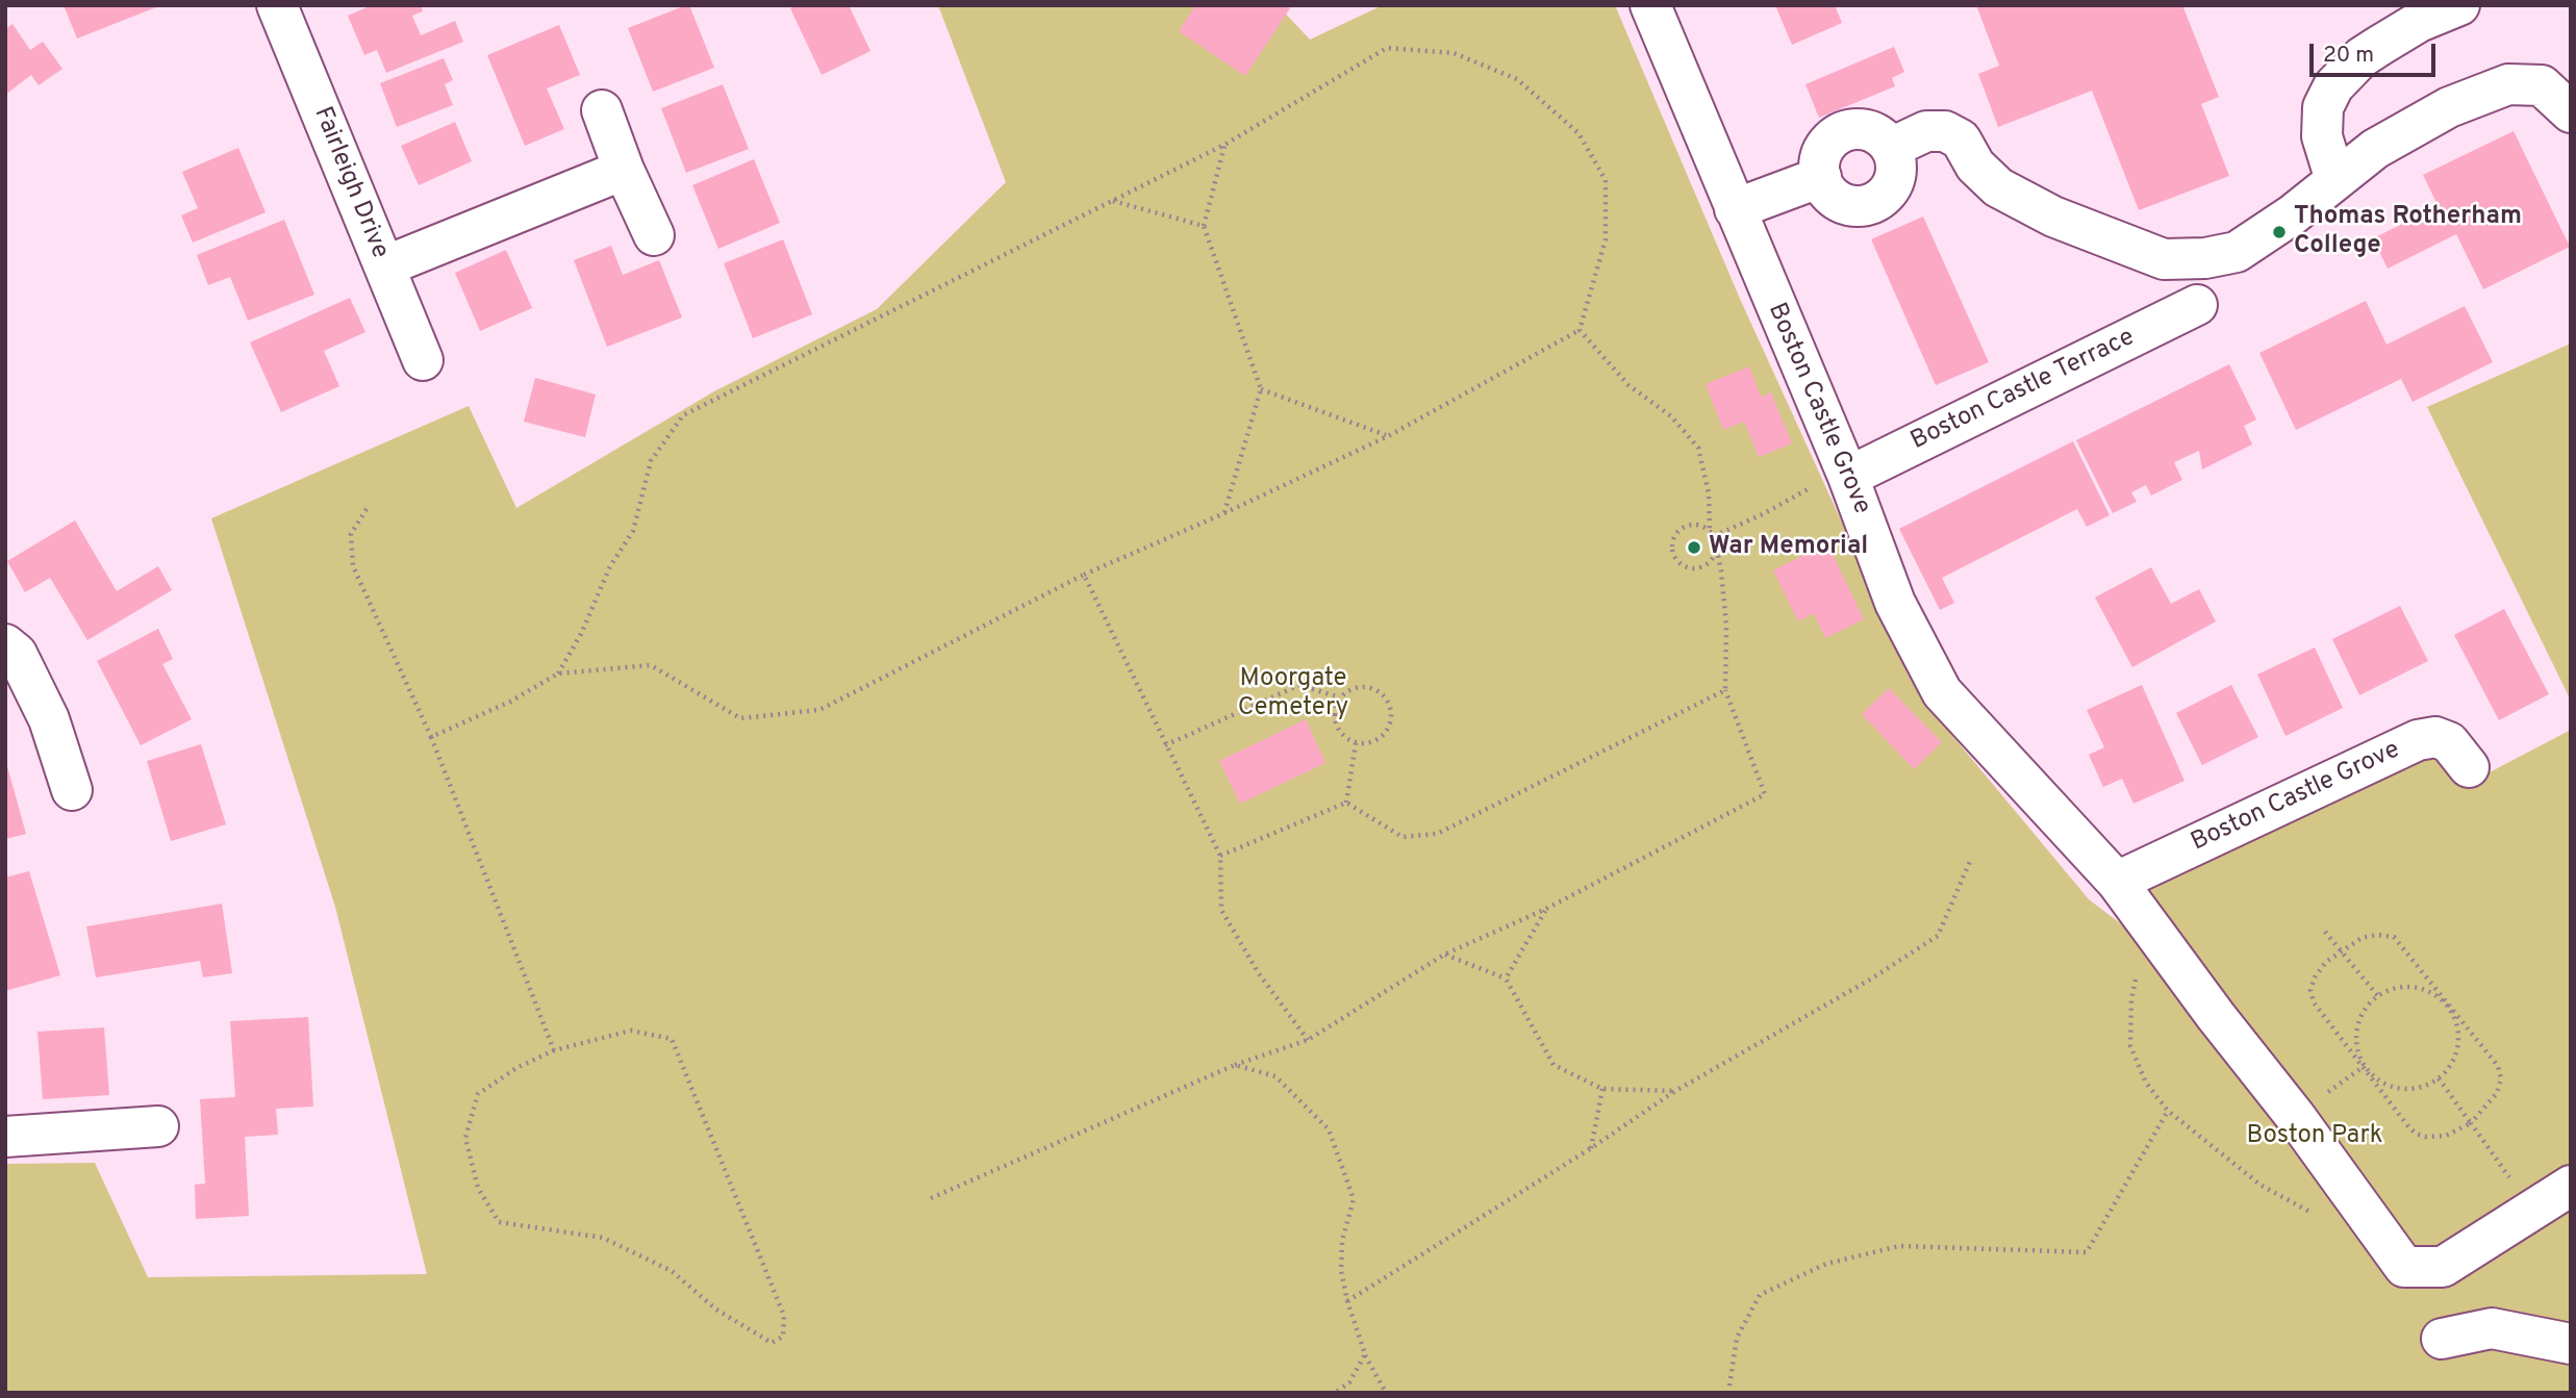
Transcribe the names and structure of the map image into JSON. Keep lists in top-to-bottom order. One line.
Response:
{"streets":{"street":["Fairleigh Drive","Boston Castle Terrace","Boston Castle Grove"]},"crossings":[["Boston Castle Terrace","Boston Castle Grove"]],"parks":["Moorgate Cemetery","Boston Park"],"places":["Thomas Rotherham College","War Memorial"],"scale_bar":"20 m"}
